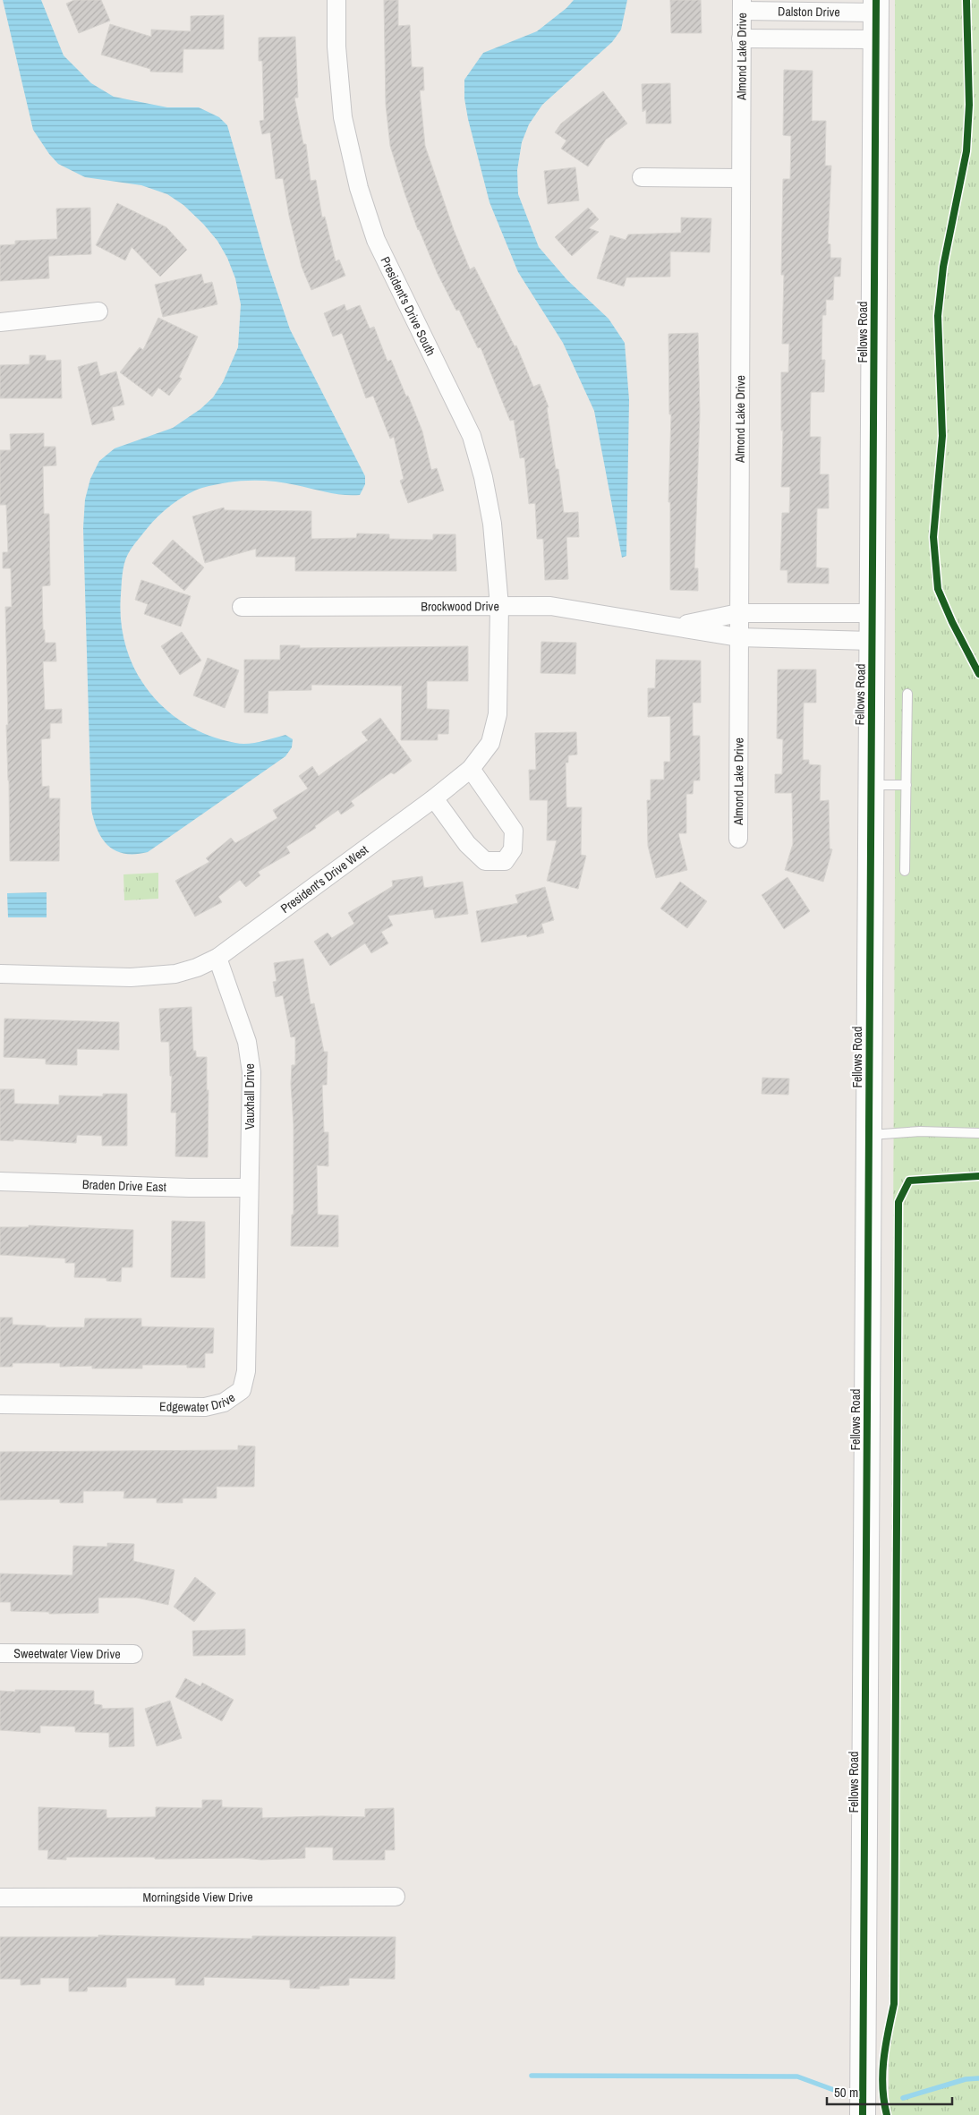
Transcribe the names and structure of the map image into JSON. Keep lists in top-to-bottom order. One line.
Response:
{"streets":{"street":["Dalston Drive","Almond Lake Drive","President's Drive South","Fellows Road","Brockwood Drive","President's Drive West","Vauxhall Drive","Braden Drive East","Edgewater Drive","Sweetwater View Drive","Morningside View Drive"]},"crossings":[["Dalston Drive","Almond Lake Drive"],["Dalston Drive","Fellows Road"],["Almond Lake Drive","Brockwood Drive"],["President's Drive South","Brockwood Drive"],["President's Drive South","President's Drive West"],["Fellows Road","Brockwood Drive"],["Brockwood Drive","President's Drive West"],["President's Drive West","Vauxhall Drive"],["Vauxhall Drive","Braden Drive East"],["Vauxhall Drive","Edgewater Drive"],["Braden Drive East","Edgewater Drive"]],"scale_bar":"50 m"}
